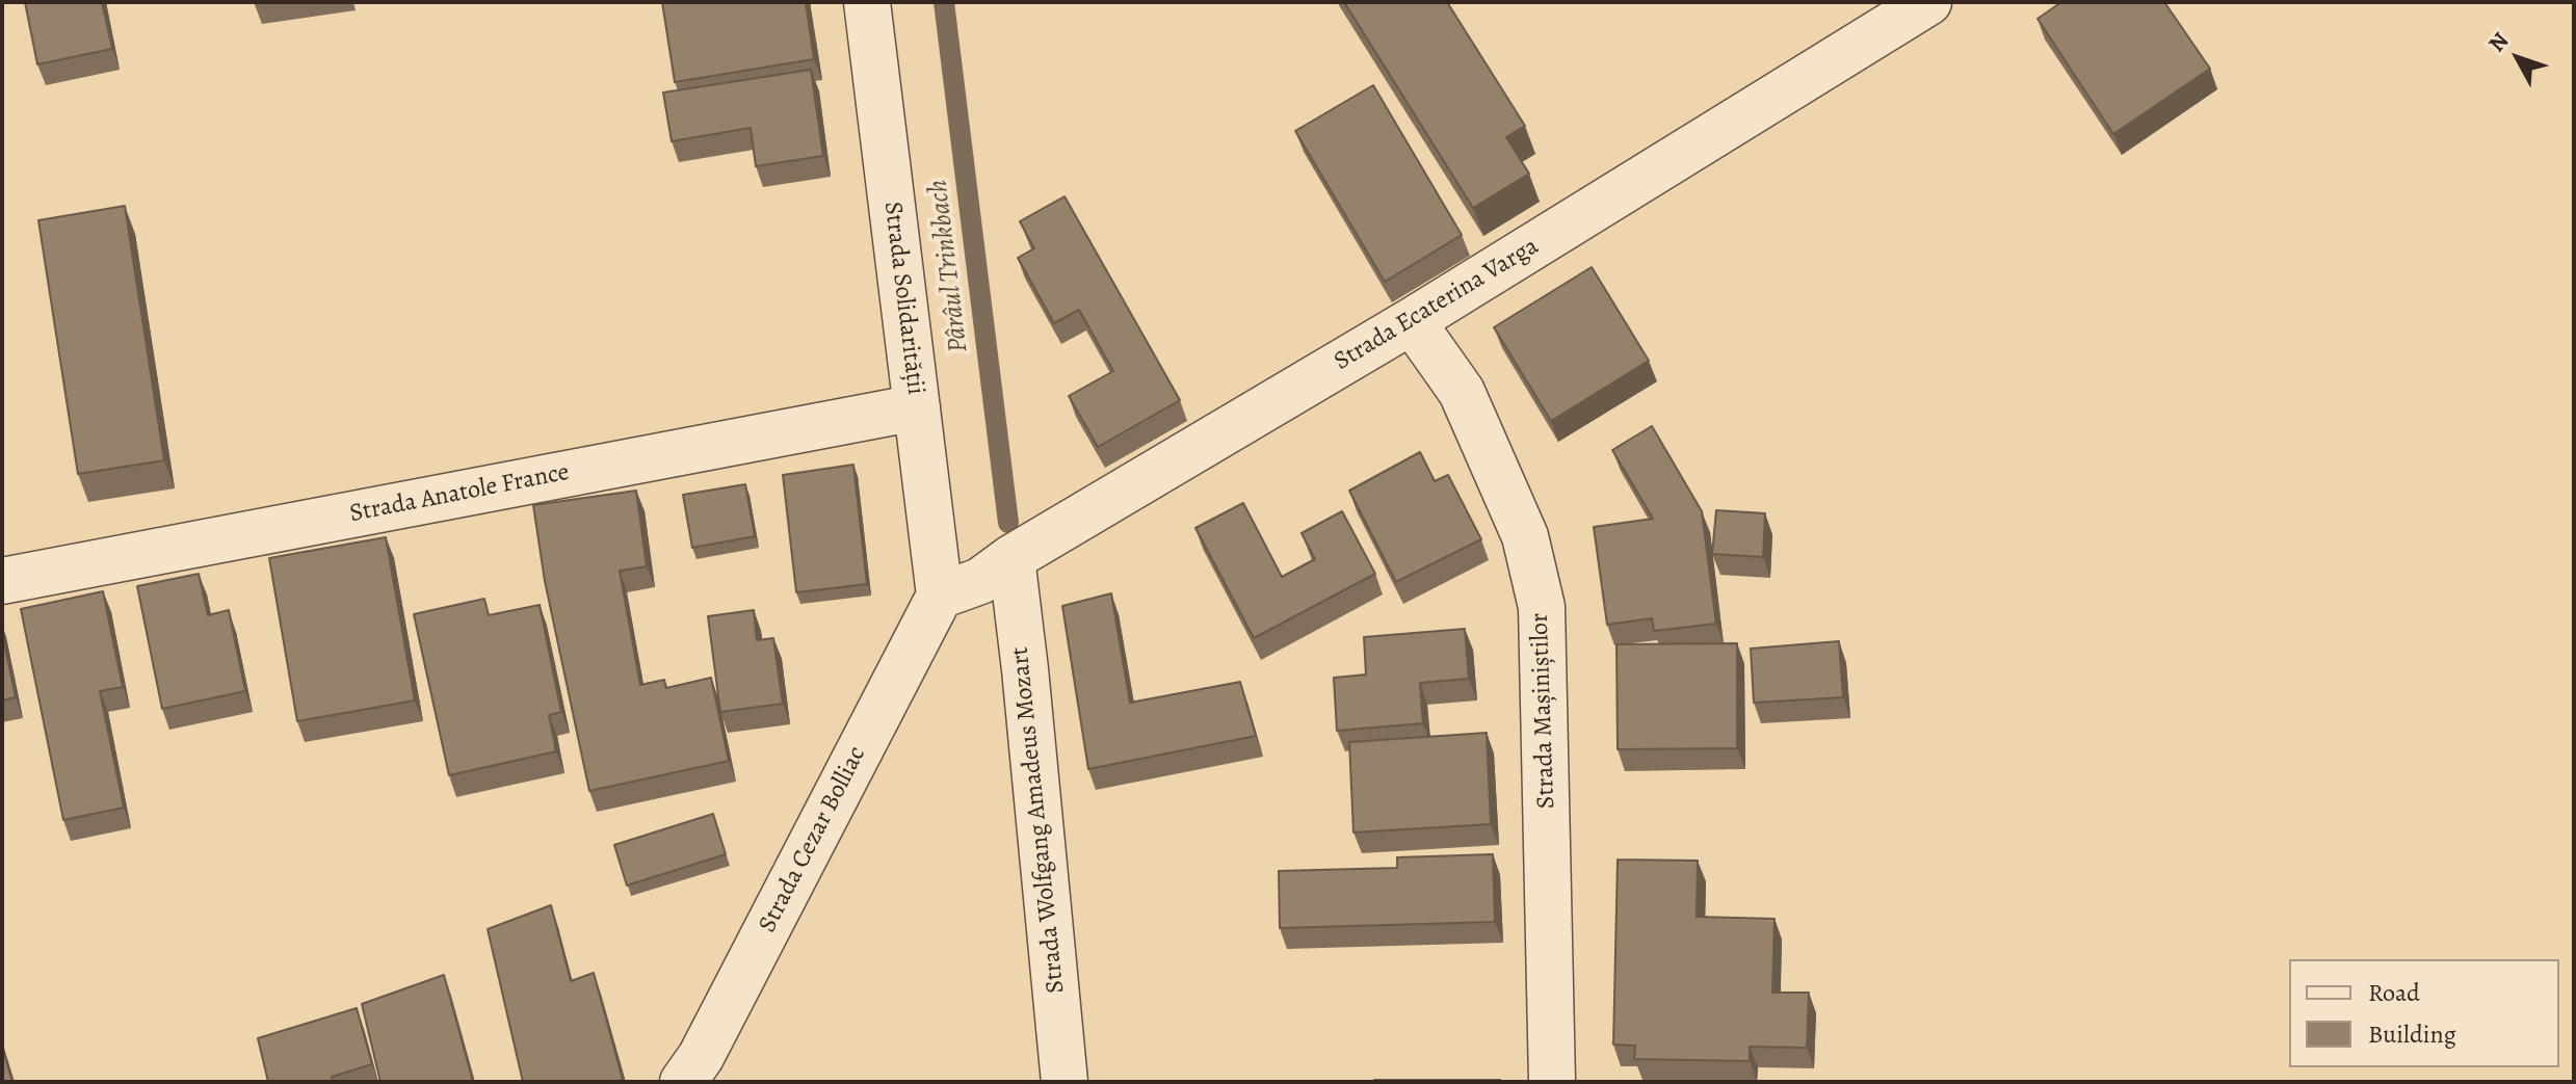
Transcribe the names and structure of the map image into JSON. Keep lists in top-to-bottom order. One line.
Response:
{"streets":{"street":["Strada Solidarității","Strada Ecaterina Varga","Strada Anatole France","Strada Mașiniștilor","Strada Wolfgang Amadeus Mozart","Strada Cezar Bolliac"]},"crossings":[["Strada Solidarității","Strada Ecaterina Varga"],["Strada Solidarității","Strada Anatole France"],["Strada Solidarității","Strada Cezar Bolliac"],["Strada Ecaterina Varga","Strada Mașiniștilor"],["Strada Ecaterina Varga","Strada Wolfgang Amadeus Mozart"],["Strada Ecaterina Varga","Strada Cezar Bolliac"]],"water":["Pârâul Trinkbach"],"legend":["Road","Building"],"north":"top left"}
